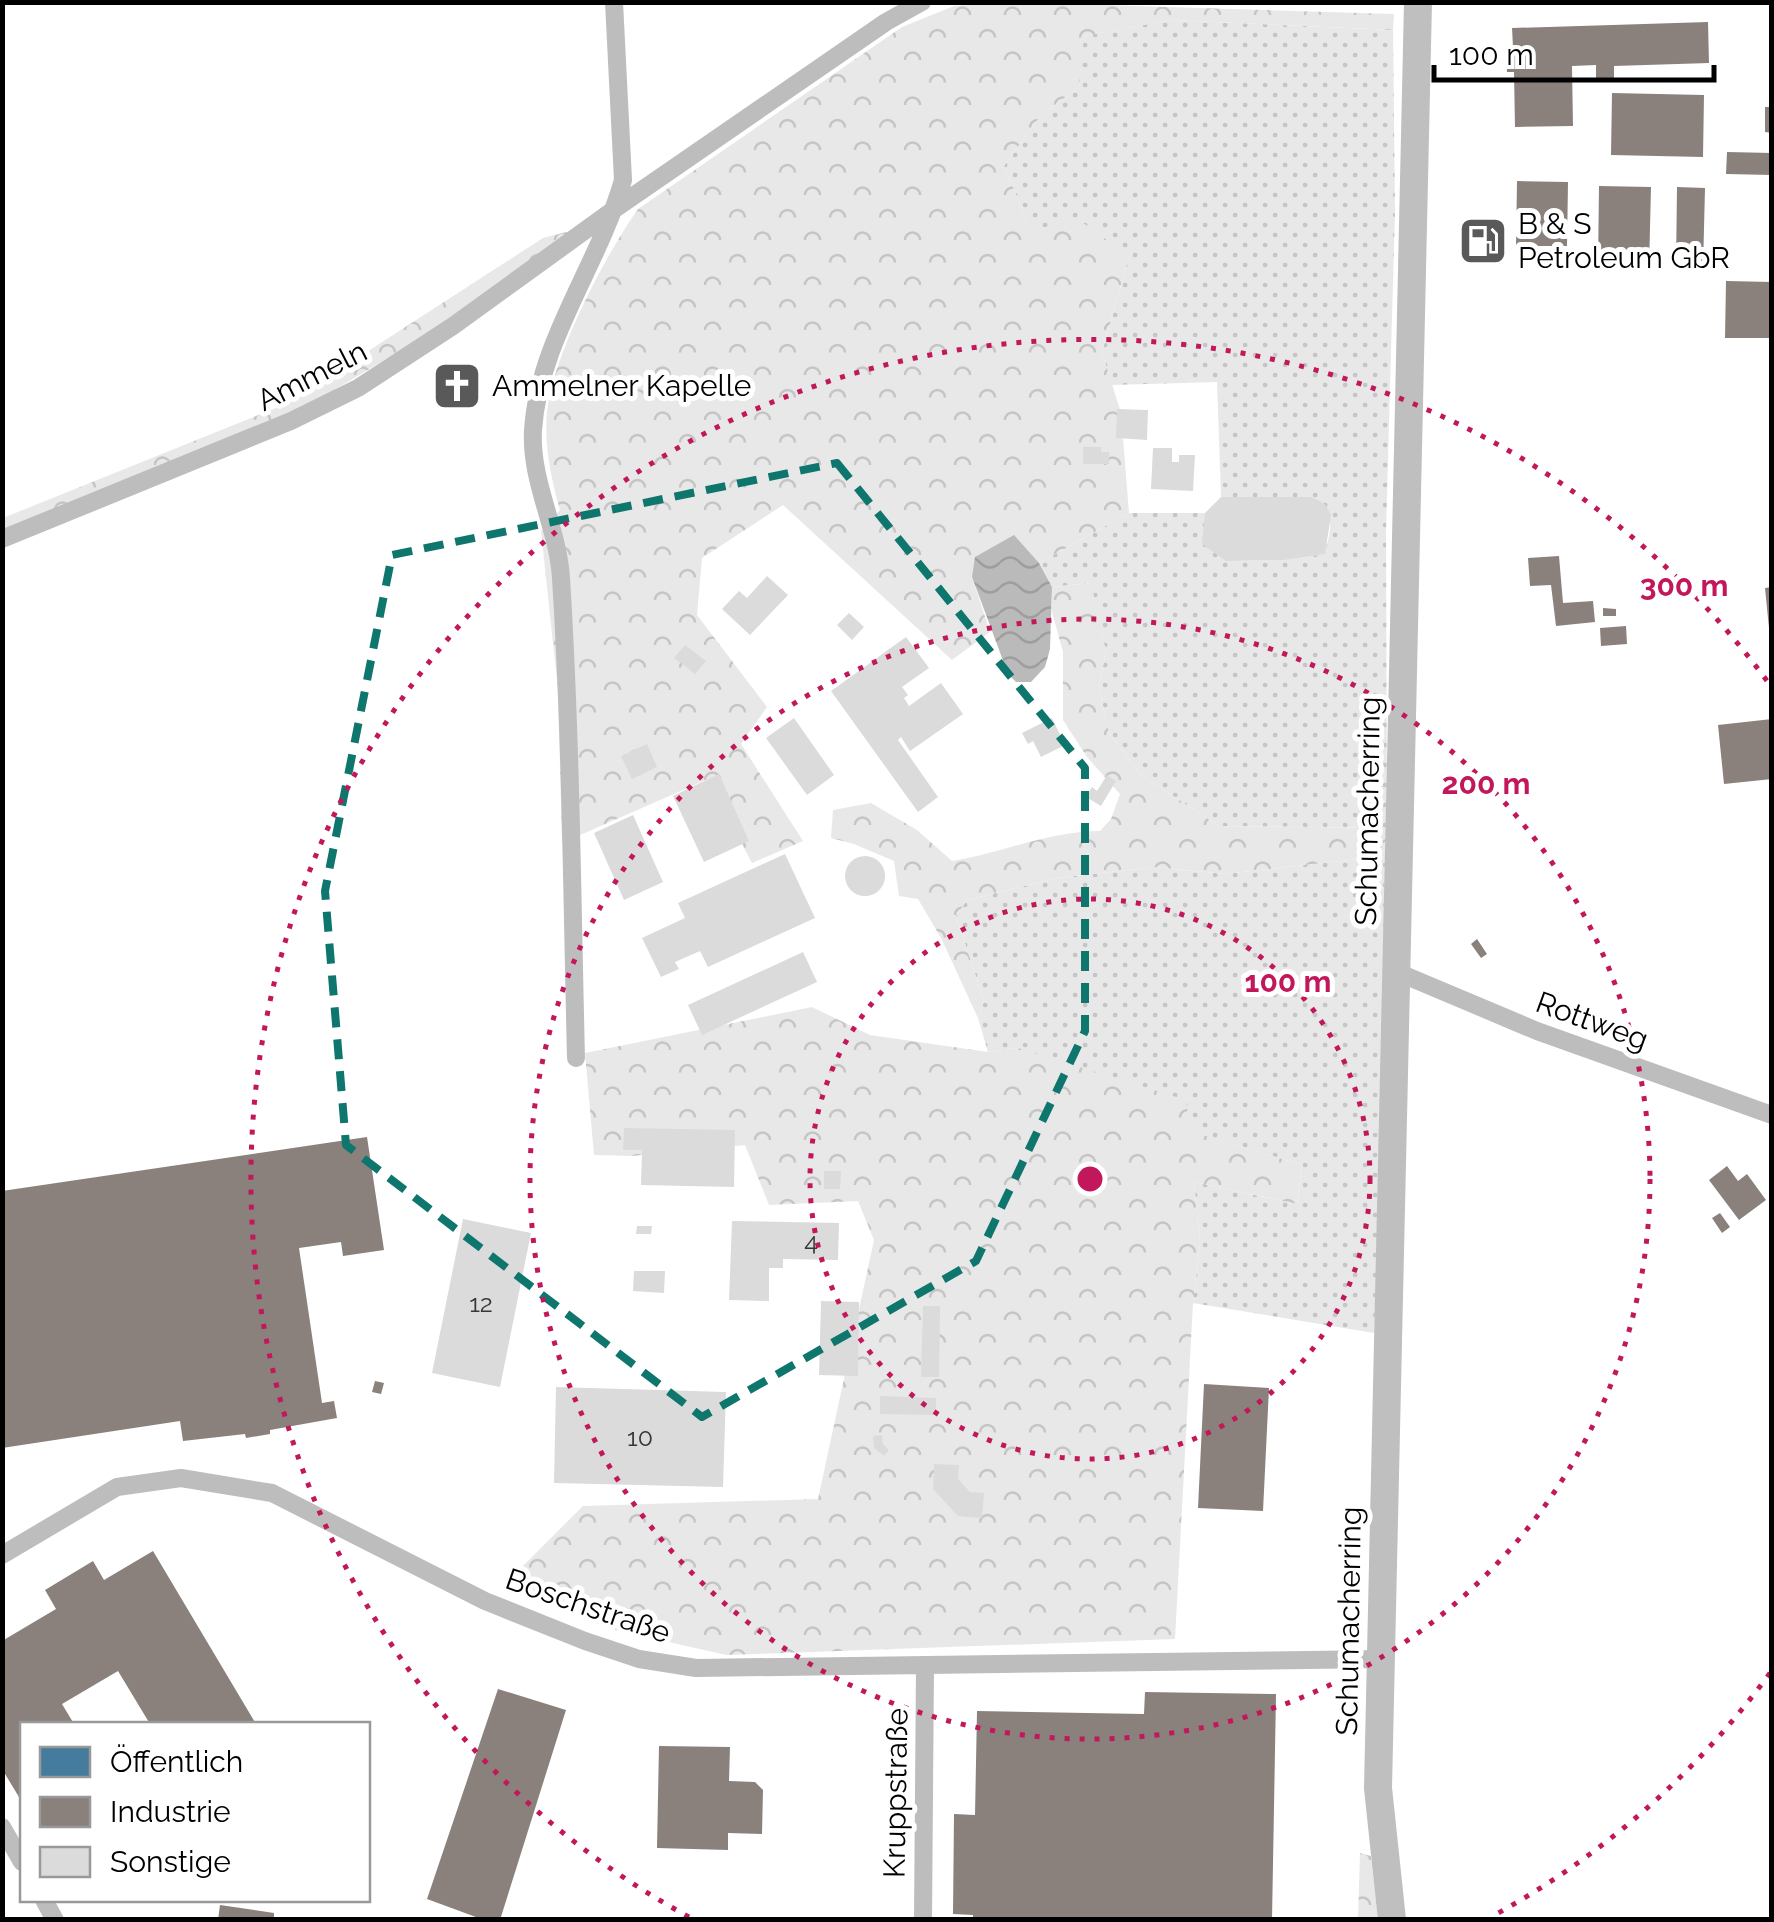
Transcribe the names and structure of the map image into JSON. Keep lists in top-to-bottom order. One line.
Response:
{"streets":{"main road":["Schumacherring"],"street":["Ammeln","Rottweg","Boschstraße","Kruppstraße"]},"crossings":[["Schumacherring","Rottweg"],["Schumacherring","Boschstraße"],["Boschstraße","Kruppstraße"]],"places":{"fuel station":["B & S Petroleum GbR"],"church":["Ammelner Kapelle"]},"house_numbers":["4","12","10"],"legend":["Öffentlich","Industrie","Sonstige"],"scale_bar":"100 m","rings":["300 m","200 m","100 m"]}
